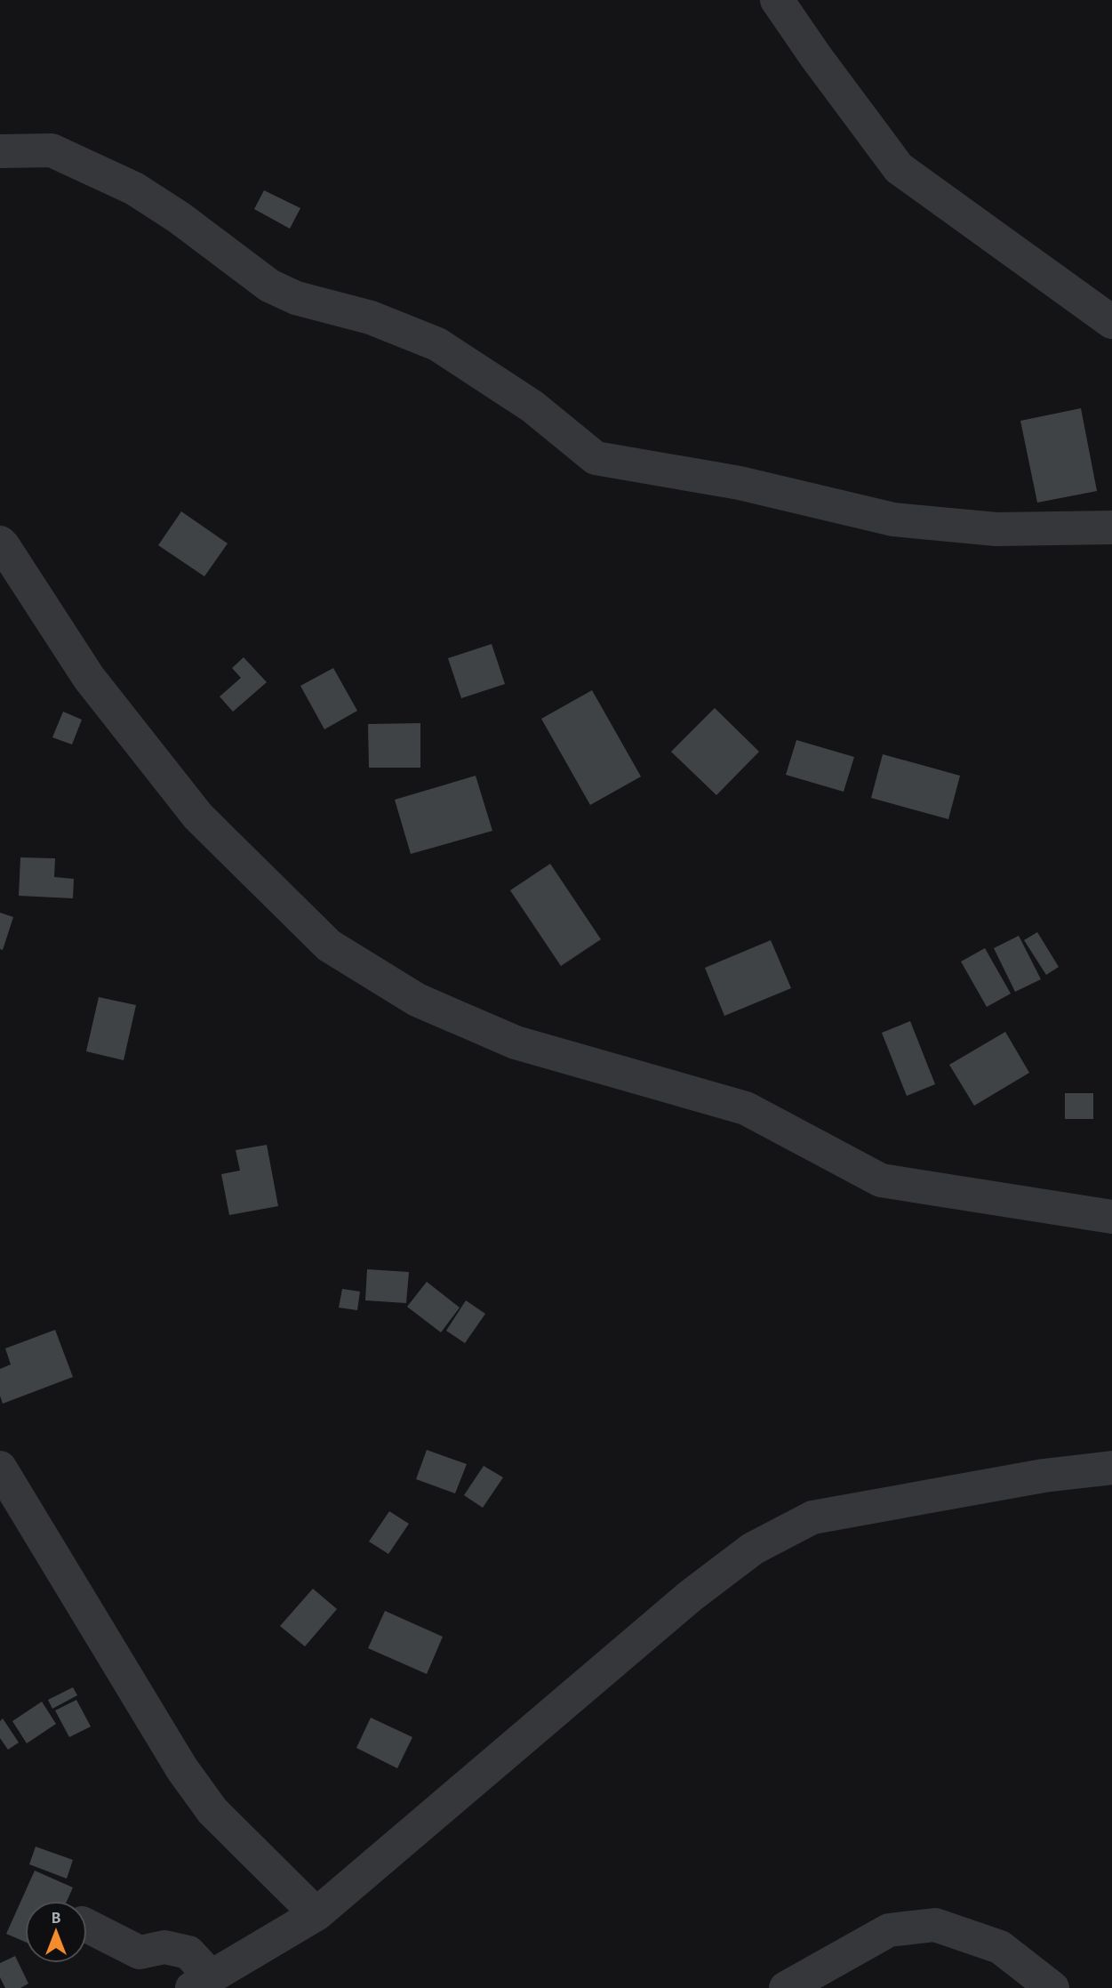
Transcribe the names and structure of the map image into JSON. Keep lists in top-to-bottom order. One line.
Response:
{"north":"top"}
